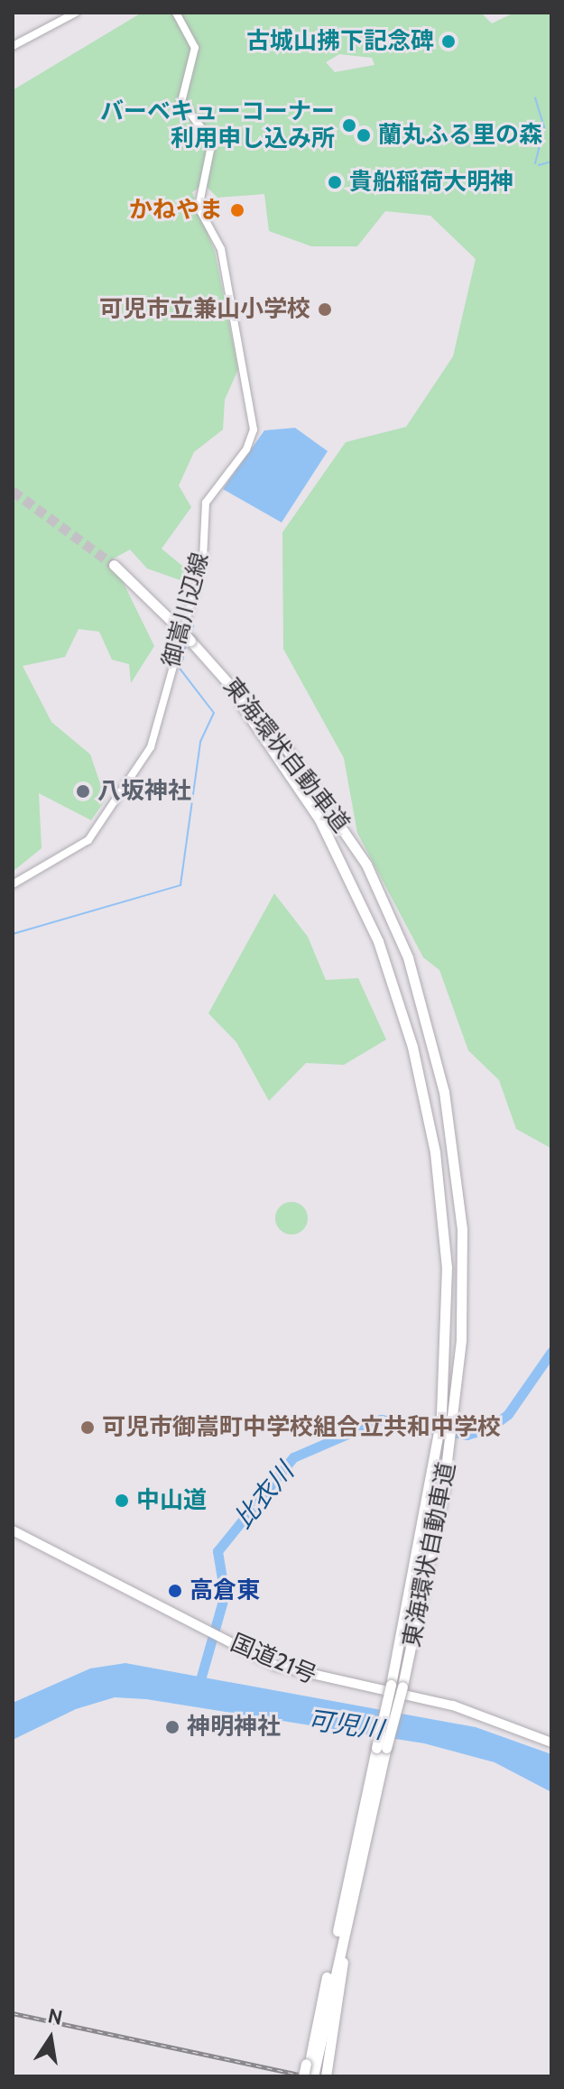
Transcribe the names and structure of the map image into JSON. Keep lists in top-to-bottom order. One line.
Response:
{"streets":{"highway":["東海環状自動車道","国道21号"],"main road":["御嵩川辺線"]},"water":["比衣川","可児川"],"places":["古城山拂下記念碑","バーベキューコーナー 利用申し込み所","蘭丸ふる里の森","貴船稲荷大明神","かねやま","可児市立兼山小学校","八坂神社","可児市御嵩町中学校組合立共和中学校","中山道","高倉東","神明神社"],"north":"top"}
